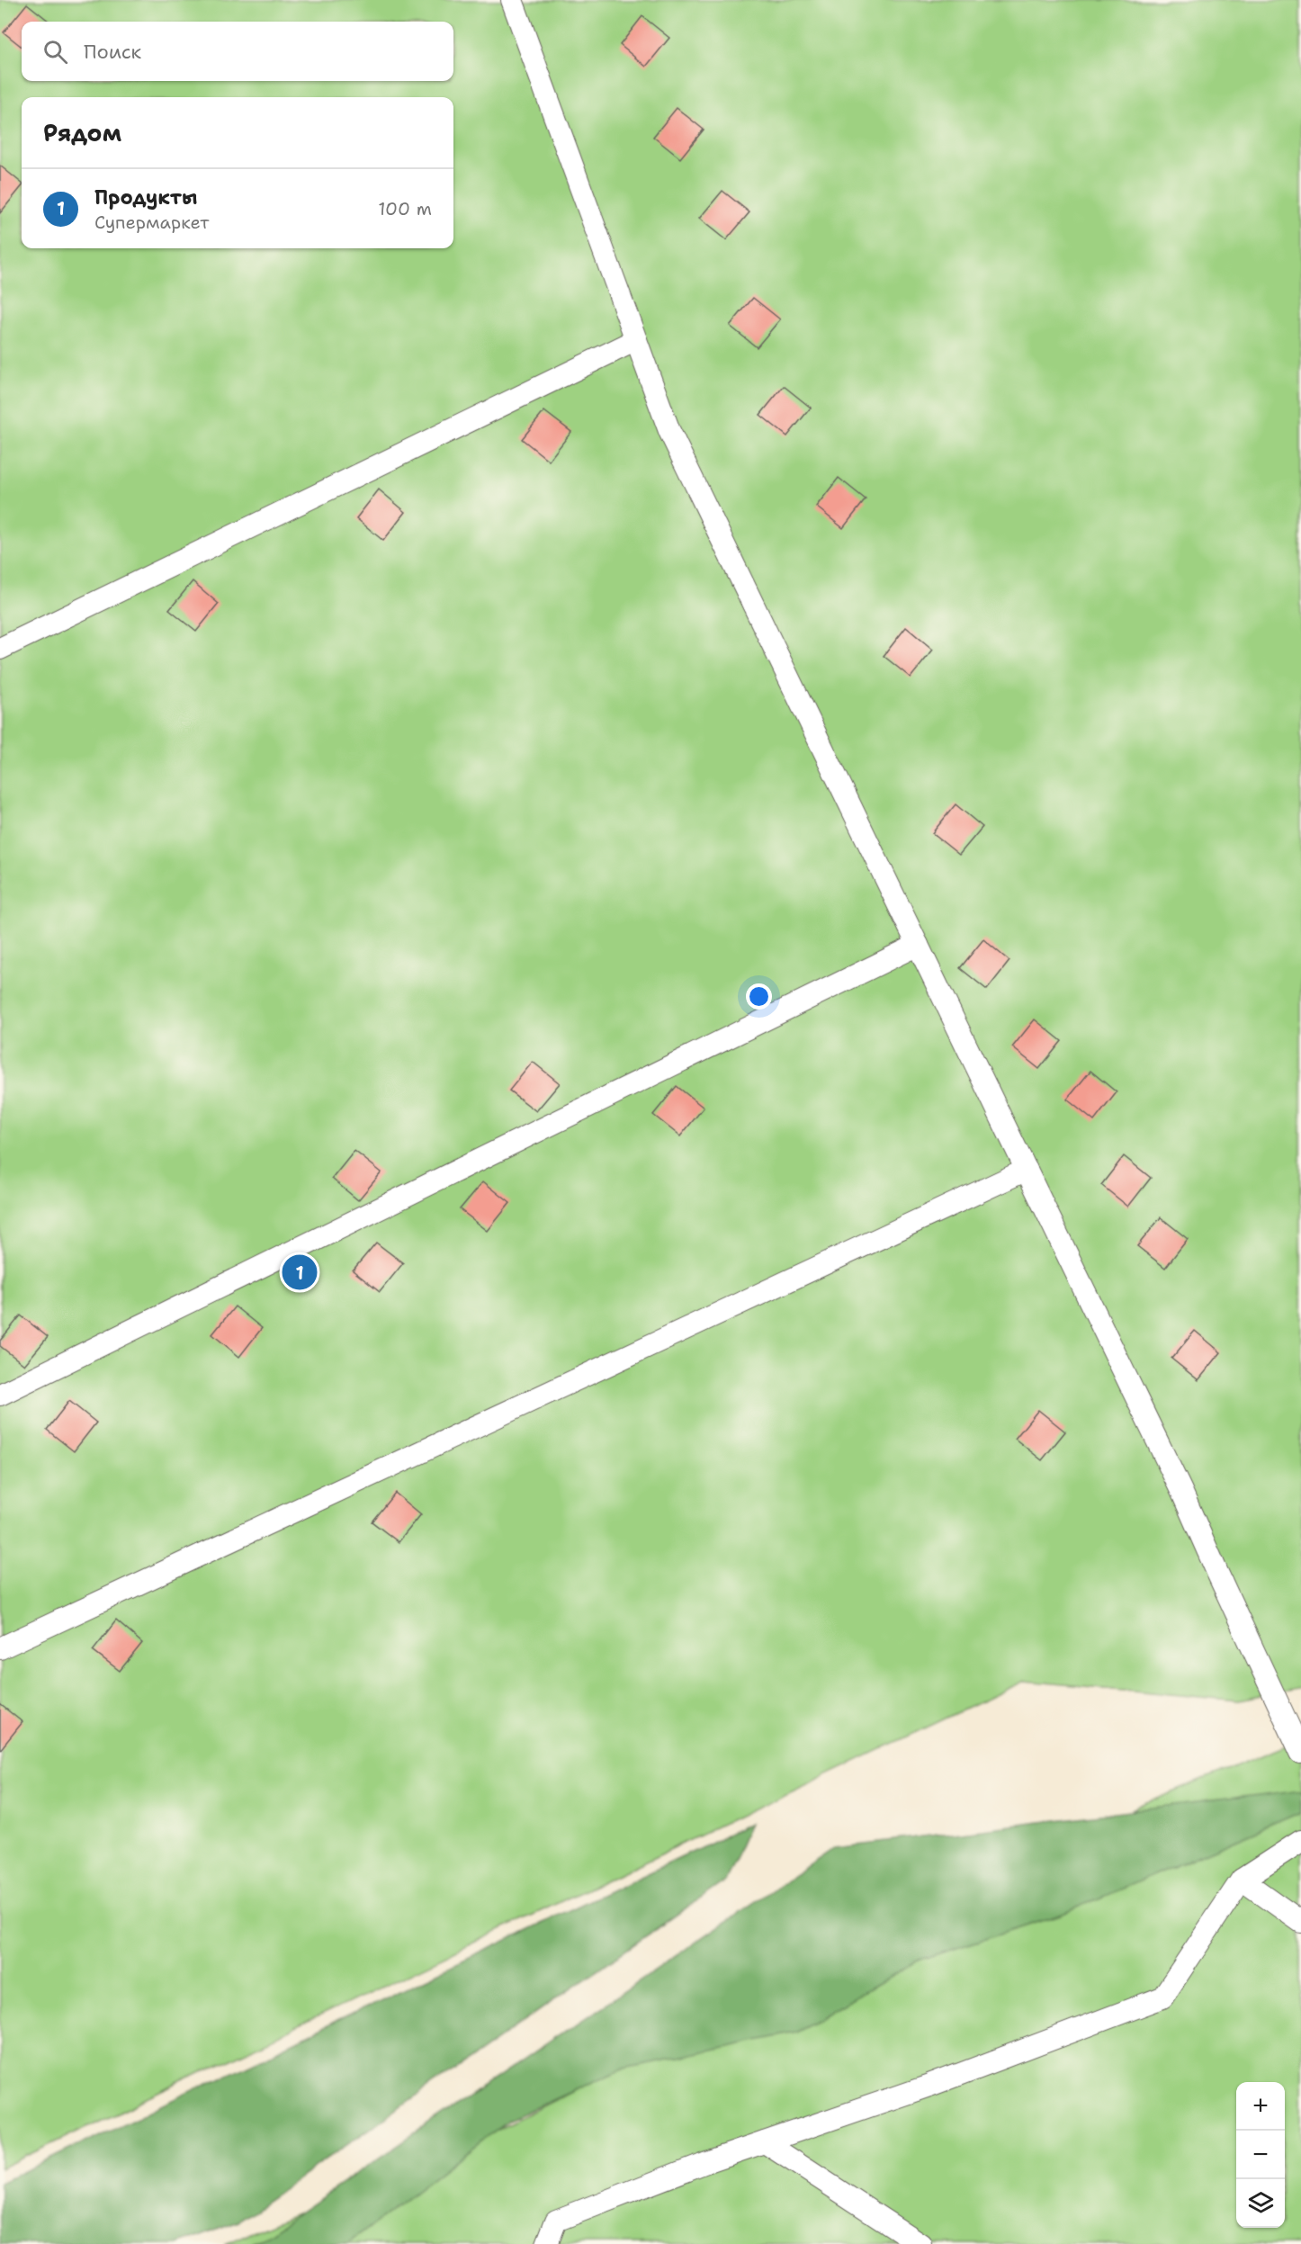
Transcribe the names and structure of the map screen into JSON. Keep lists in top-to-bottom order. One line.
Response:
{"page":{"search":"Поиск","heading":"Рядом","list":[{"mark":"1","name":"Продукты","note":"Супермаркет","value":"100 m"}],"pins":"1","map_buttons":["+","−"]}}
